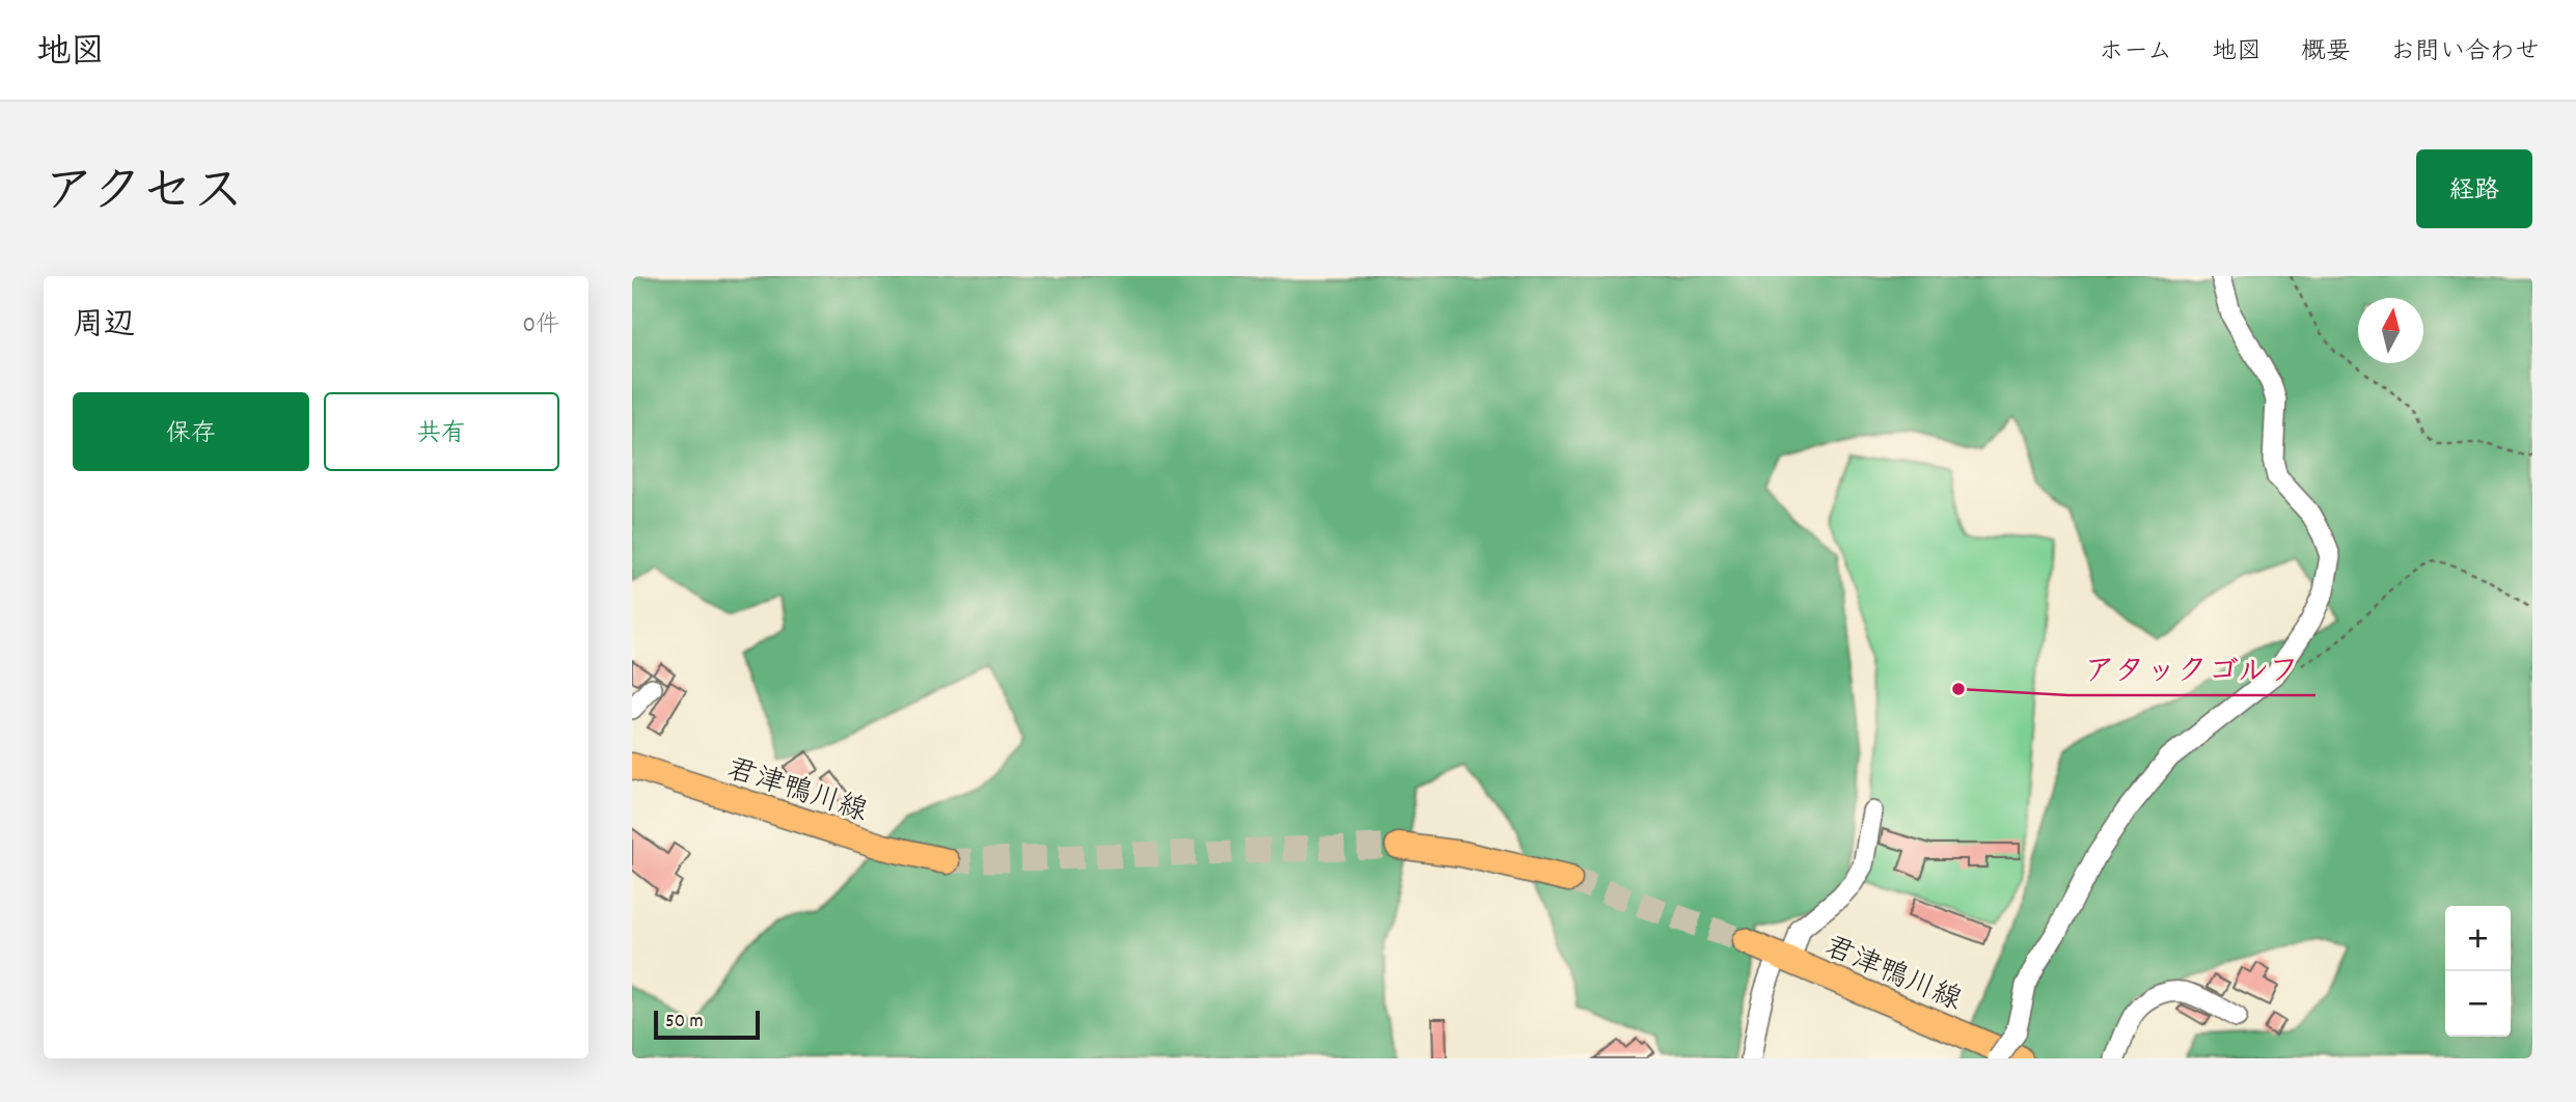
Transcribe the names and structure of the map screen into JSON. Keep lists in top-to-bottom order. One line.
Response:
{"streets":{"main road":["君津鴨川線"]},"places":["アタックゴルフ"],"scale_bar":"50 m","north":"top","page":{"header":"地図","nav":["ホーム","地図","概要","お問い合わせ"],"title":"アクセス","buttons":["経路",["保存","共有"]],"heading":["周辺","0件"],"map_buttons":["+","−"],"scale":"50 m"}}
